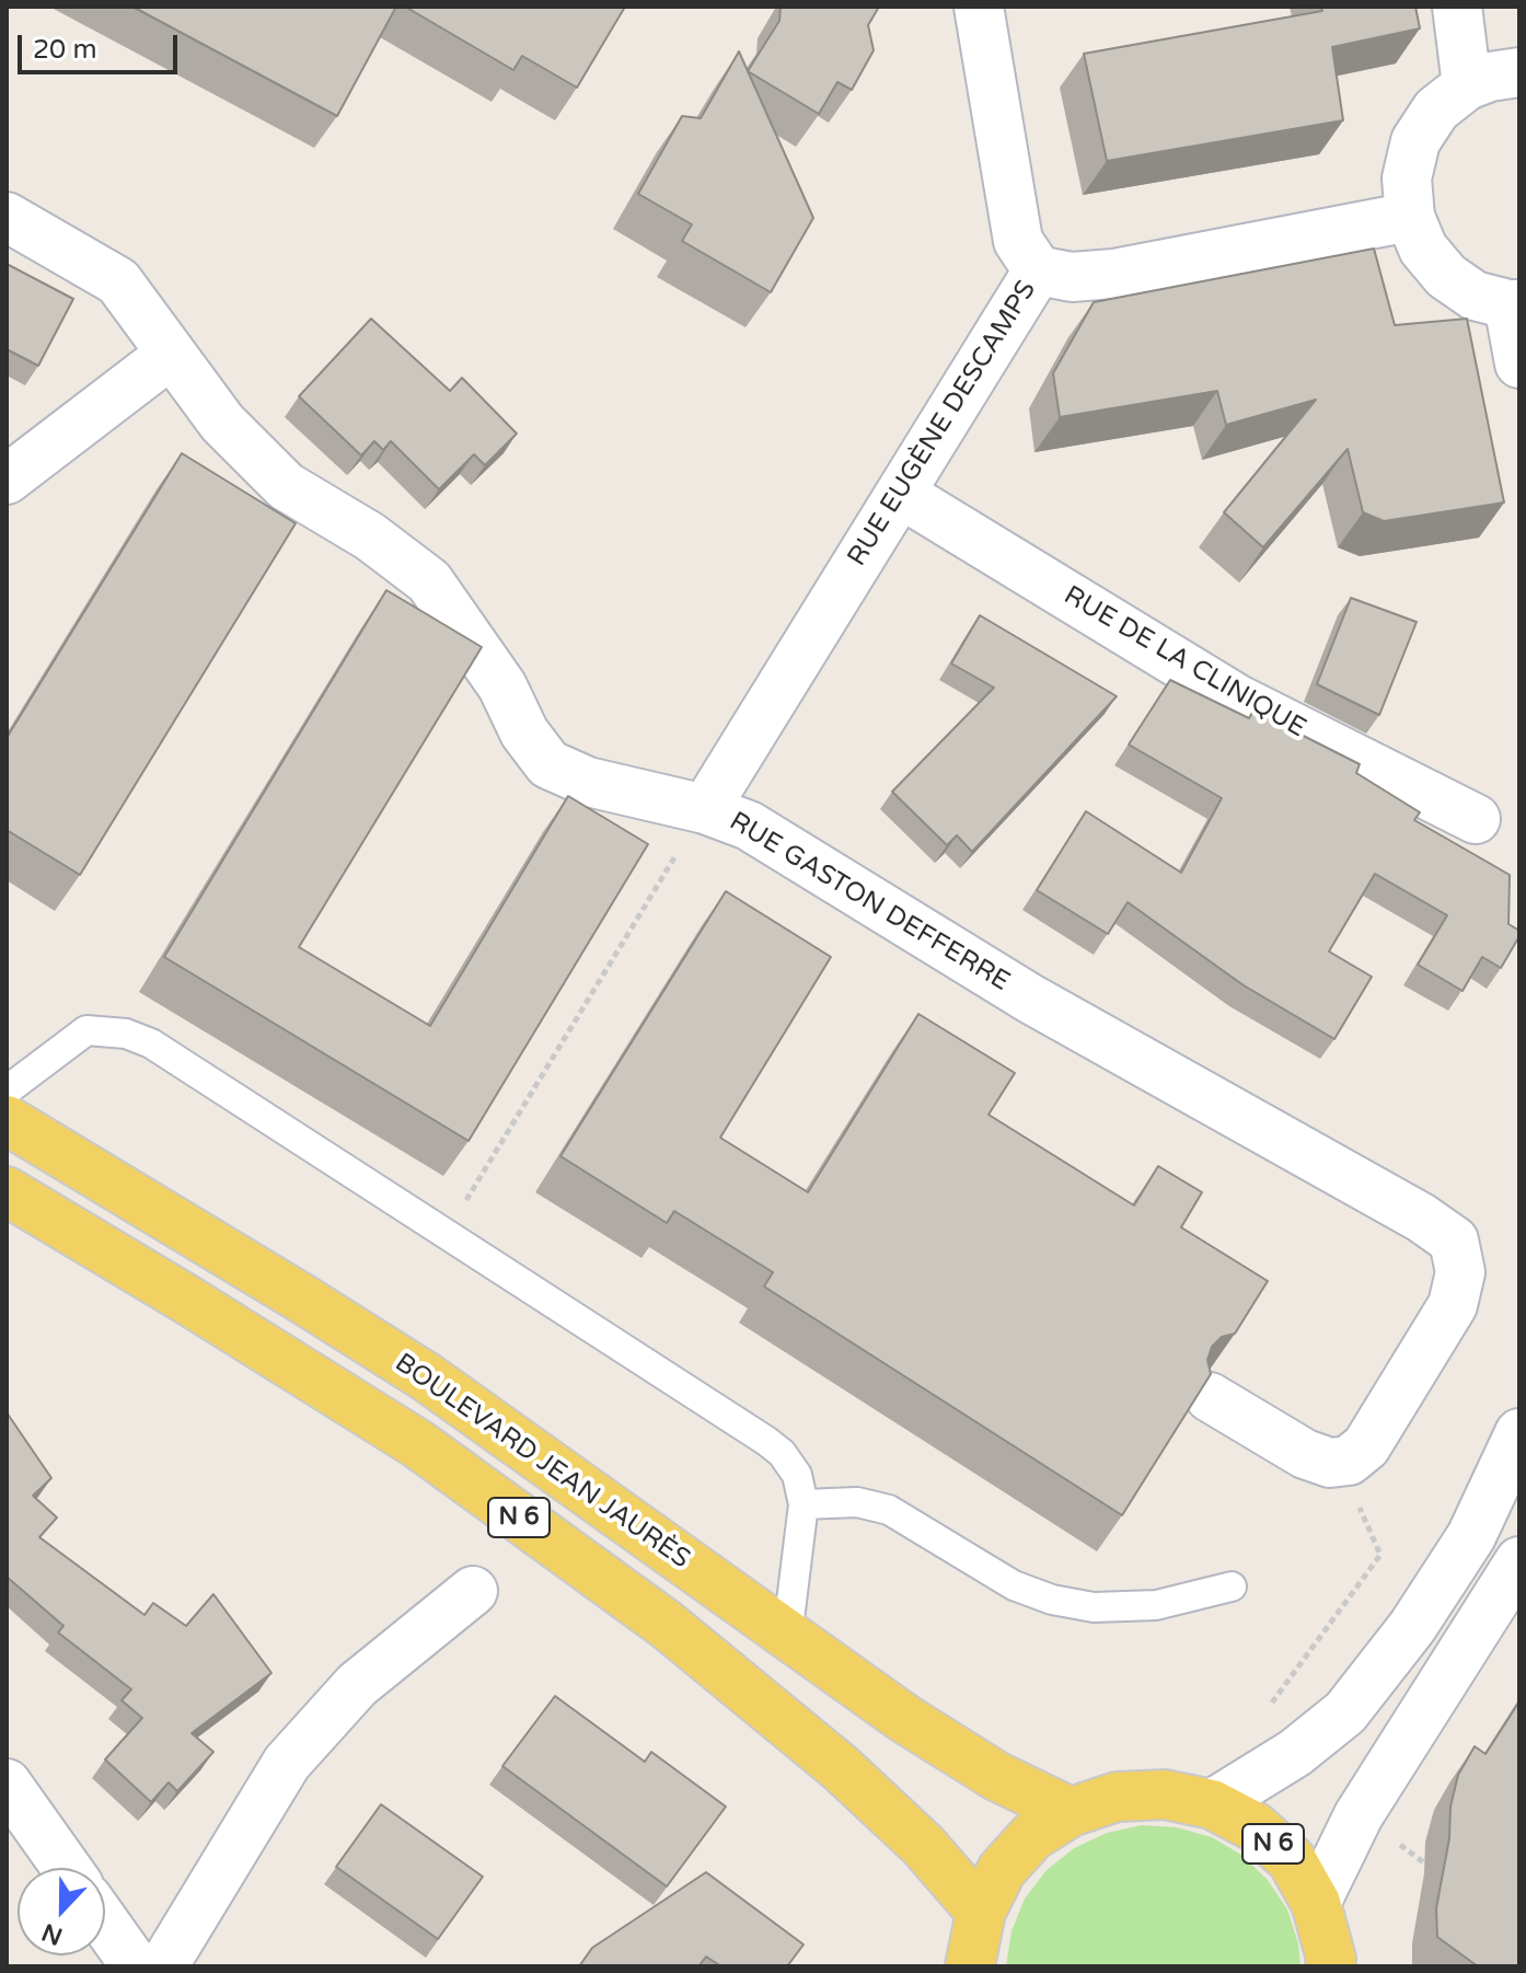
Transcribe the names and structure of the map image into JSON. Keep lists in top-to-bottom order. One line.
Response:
{"streets":{"main road":["BOULEVARD JEAN JAURÈS","N 6"],"street":["RUE EUGÈNE DESCAMPS","RUE DE LA CLINIQUE","RUE GASTON DEFFERRE"]},"crossings":[["RUE EUGÈNE DESCAMPS","RUE DE LA CLINIQUE"],["RUE EUGÈNE DESCAMPS","RUE GASTON DEFFERRE"],["BOULEVARD JEAN JAURÈS","N 6"]],"scale_bar":"20 m","north":"bottom"}
